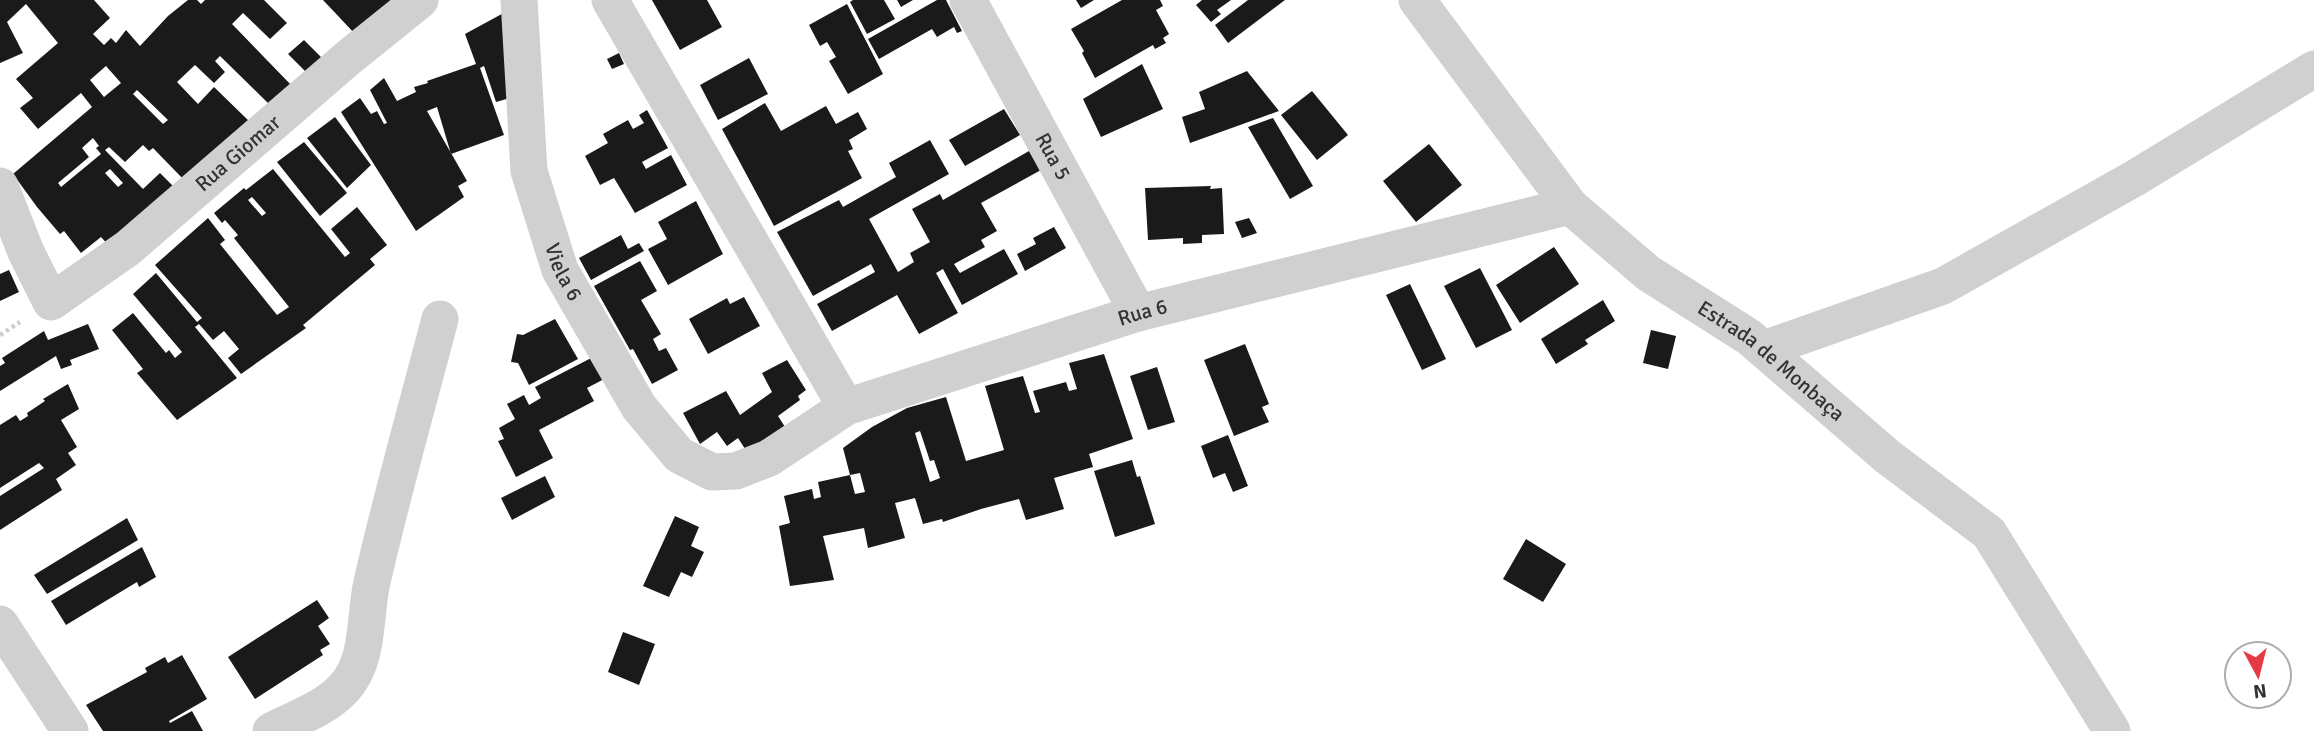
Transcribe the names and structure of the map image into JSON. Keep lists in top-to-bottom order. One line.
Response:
{"streets":{"street":["Rua Giomar","Rua 5","Viela 6","Rua 6","Estrada de Monbaça"]},"crossings":[["Rua 5","Rua 6"],["Viela 6","Rua 6"],["Rua 6","Estrada de Monbaça"]],"north":"bottom"}
